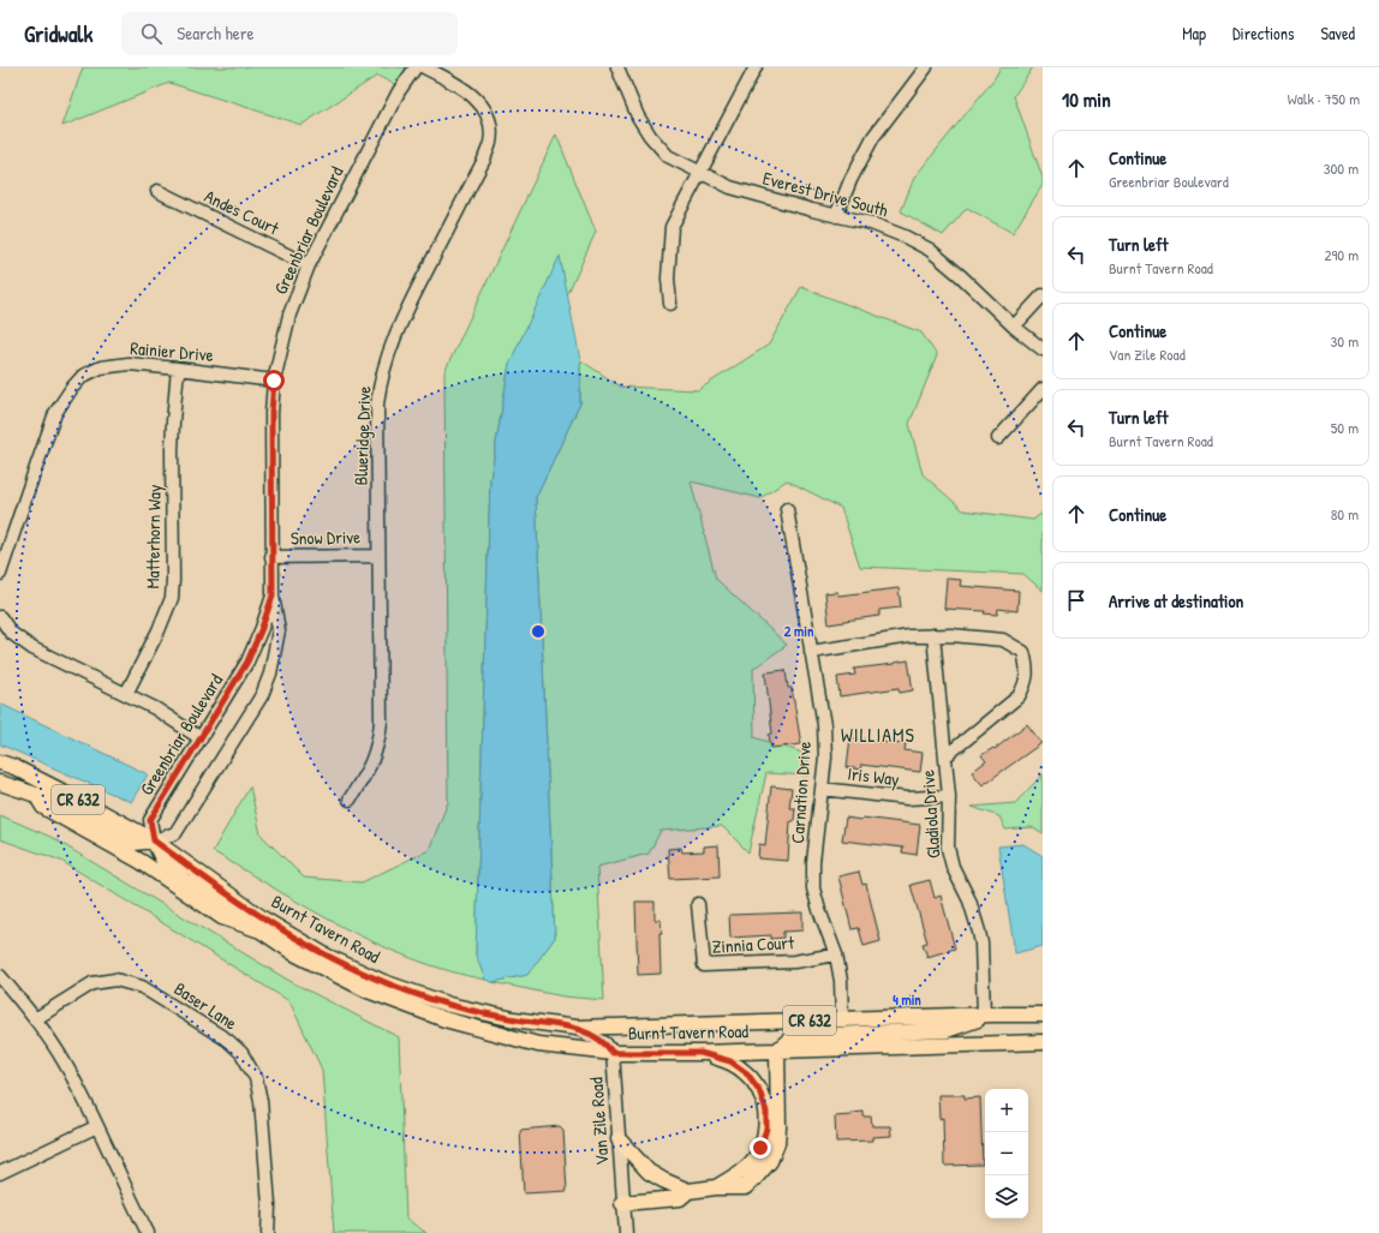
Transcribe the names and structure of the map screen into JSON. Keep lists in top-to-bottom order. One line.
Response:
{"streets":{"main road":["CR 632","Burnt Tavern Road"],"street":["Everest Drive South","Andes Court","Greenbriar Boulevard","Rainier Drive","Blueridge Drive","Matterhorn Way","Snow Drive","Iris Way","Carnation Drive","Gladiola Drive","Zinnia Court","Baser Lane","Van Zile Road"]},"crossings":[["Andes Court","Greenbriar Boulevard"],["Greenbriar Boulevard","Rainier Drive"],["Greenbriar Boulevard","Snow Drive"],["Greenbriar Boulevard","Burnt Tavern Road"],["Rainier Drive","Matterhorn Way"],["Blueridge Drive","Snow Drive"],["Iris Way","Carnation Drive"],["Iris Way","Gladiola Drive"],["Carnation Drive","Burnt Tavern Road"],["Carnation Drive","Zinnia Court"],["Gladiola Drive","Burnt Tavern Road"],["Burnt Tavern Road","Van Zile Road"]],"districts":["WILLIAMS"],"page":{"header":"Gridwalk","search":"Search here","nav":["Map","Directions","Saved"],"heading":["10 min","Walk · 750 m"],"list":[["Continue","Greenbriar Boulevard","300 m"],["Turn left","Burnt Tavern Road","290 m"],["Continue","Van Zile Road","30 m"],["Turn left","Burnt Tavern Road","50 m"],["Continue","80 m"],"Arrive at destination"],"map_buttons":["+","−"]},"rings":["2 min","4 min"]}
